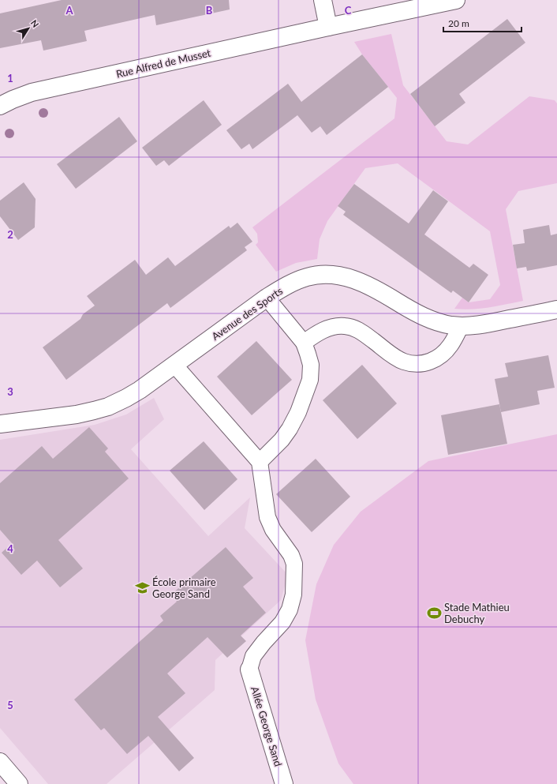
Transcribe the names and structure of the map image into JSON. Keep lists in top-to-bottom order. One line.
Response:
{"streets":{"street":["Rue Alfred de Musset","Avenue des Sports","Allée George Sand"]},"places":{"school or university":["École primaire George Sand"],"sports":["Stade Mathieu Debuchy"]},"scale_bar":"20 m","north":"top right","grid":{"columns":["A","B","C"],"rows":["1","2","3","4","5"]}}
